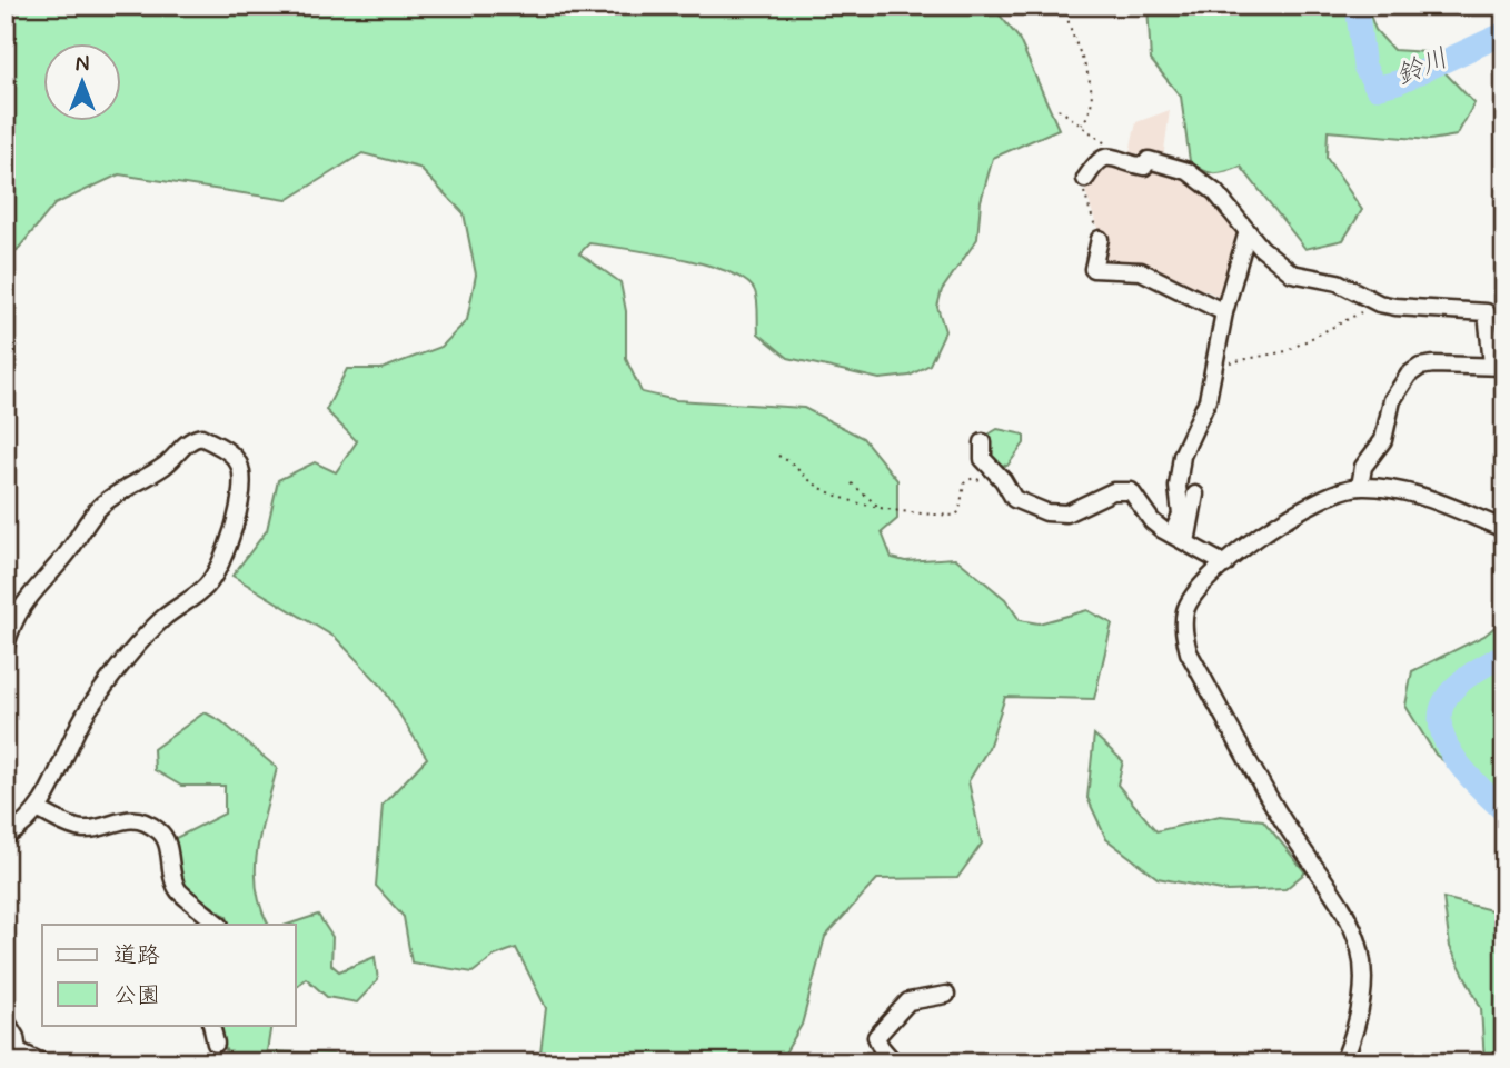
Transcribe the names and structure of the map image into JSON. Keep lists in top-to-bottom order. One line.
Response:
{"water":["鈴川"],"legend":["道路","公園"],"north":"top"}
